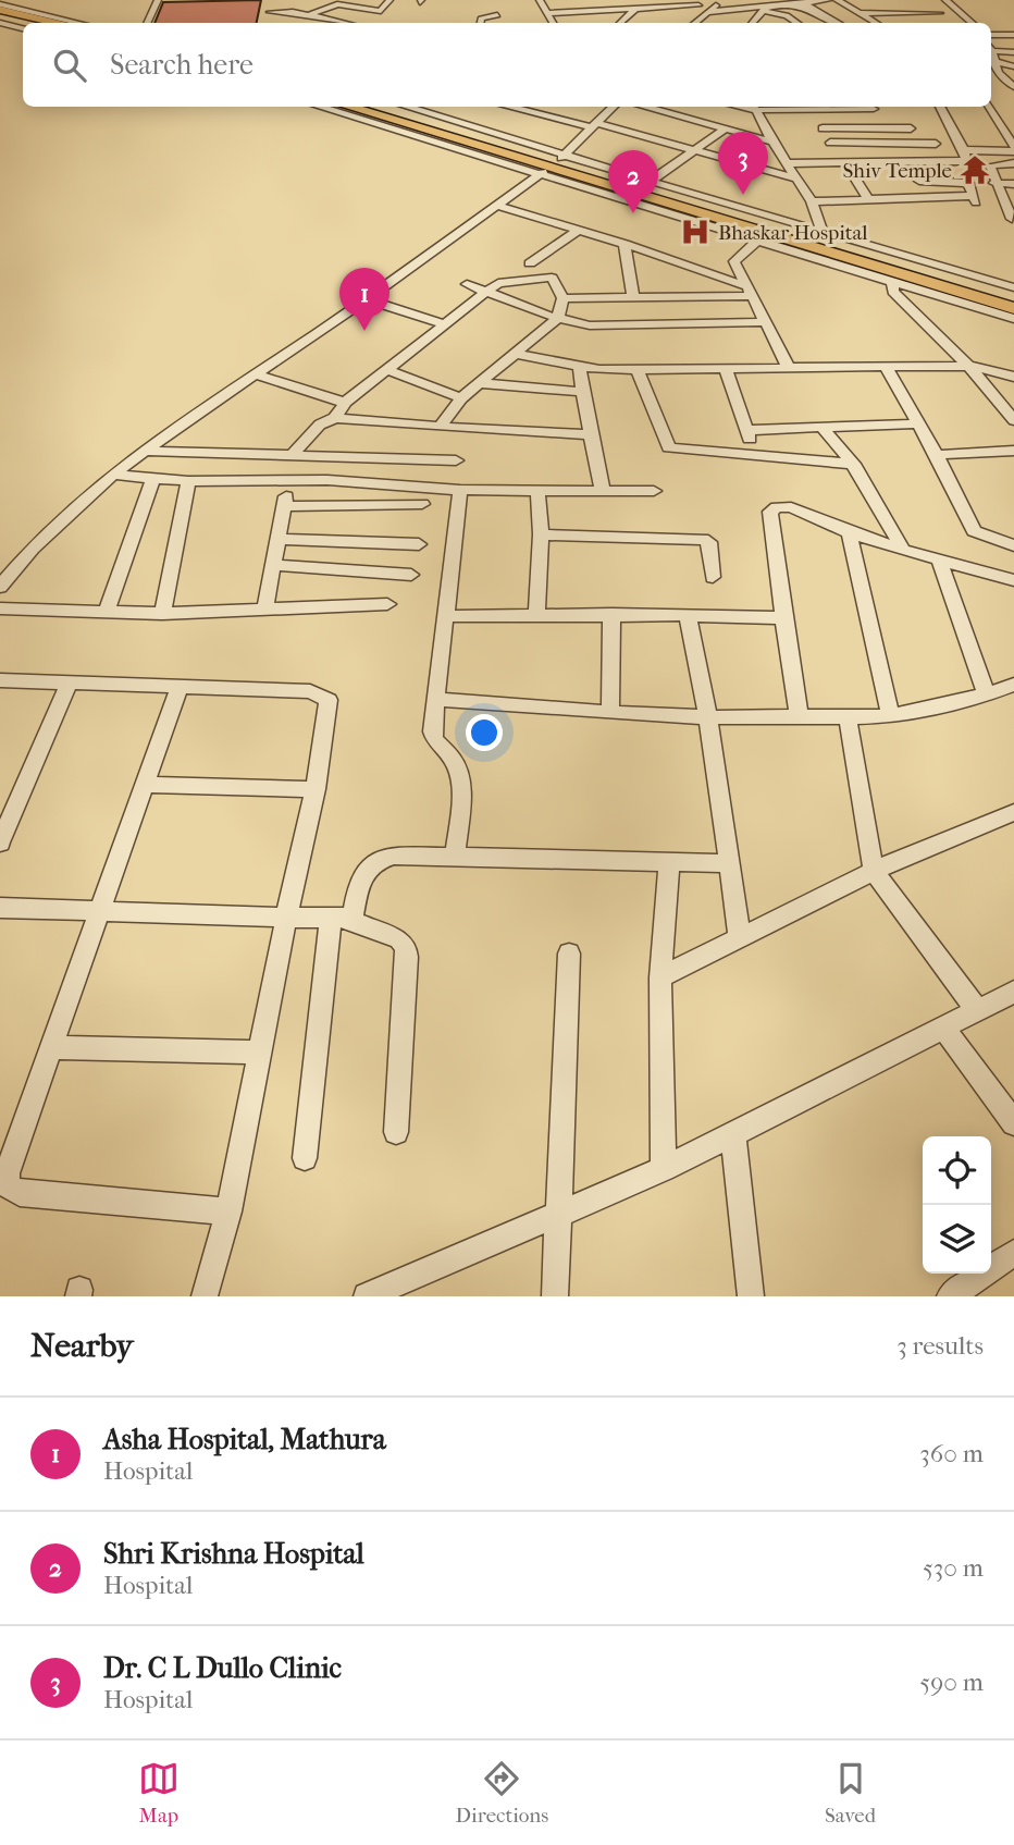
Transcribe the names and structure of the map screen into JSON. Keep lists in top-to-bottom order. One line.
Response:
{"places":{"temple":["Shiv Temple"],"hospital":["Bhaskar Hospital"]},"page":{"search":"Search here","pins":["3","2","1"],"heading":["Nearby","3 results"],"list":[{"mark":"1","name":"Asha Hospital, Mathura","note":"Hospital","value":"360 m"},{"mark":"2","name":"Shri Krishna Hospital","note":"Hospital","value":"530 m"},{"mark":"3","name":"Dr. C L Dullo Clinic","note":"Hospital","value":"590 m"}],"nav":["Map","Directions","Saved"]}}
